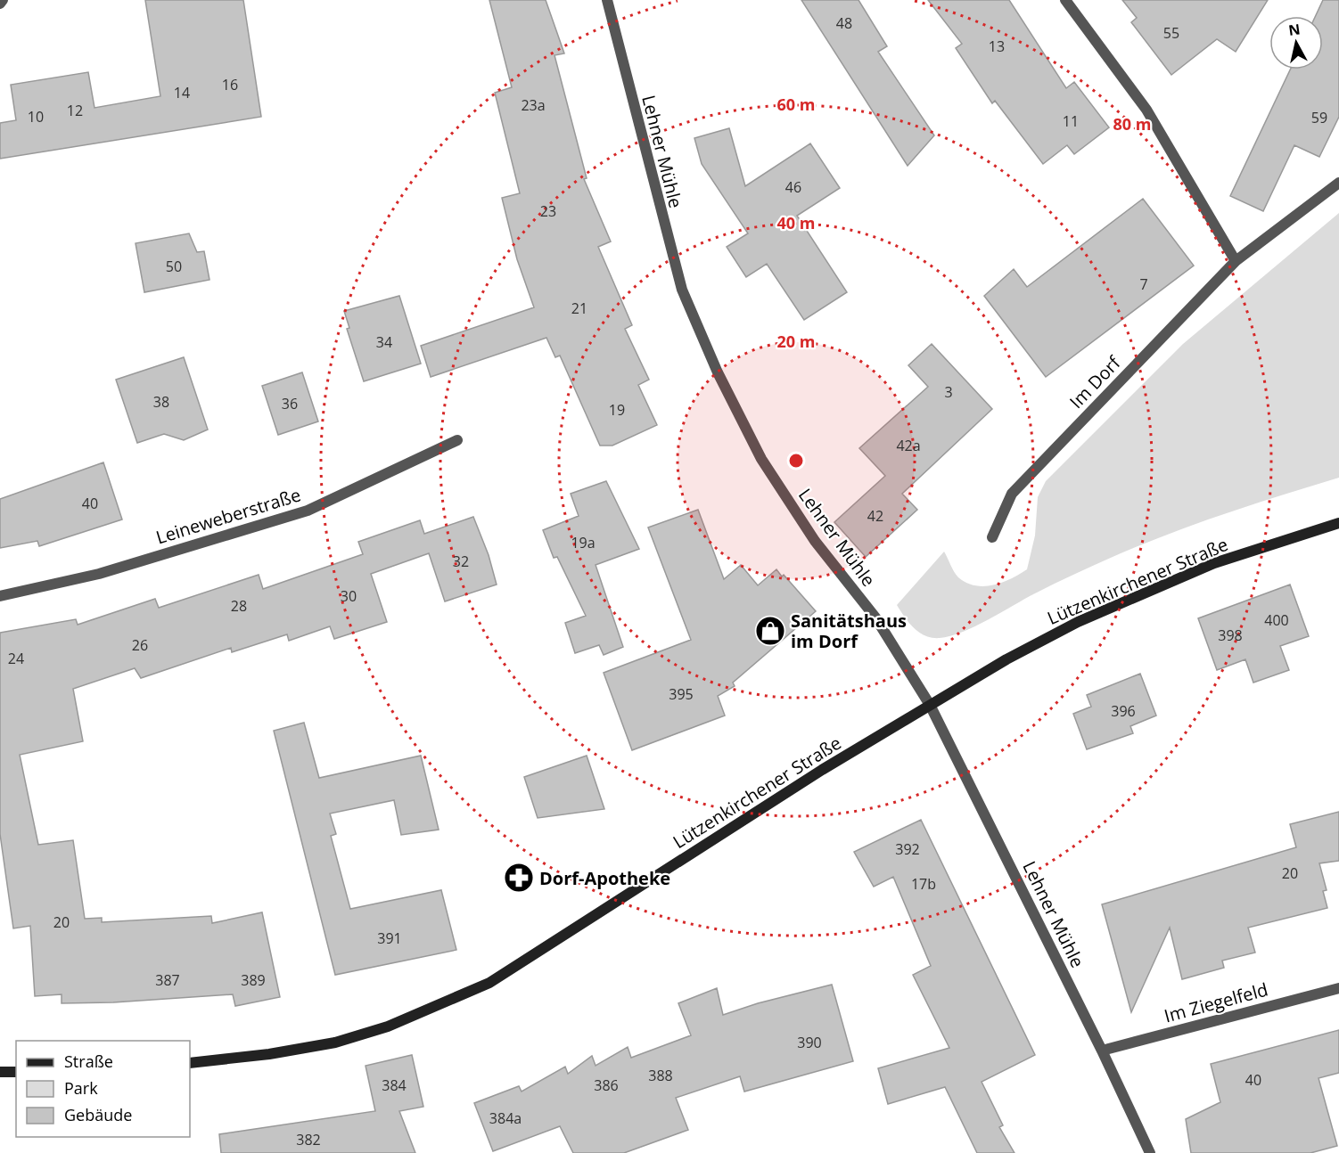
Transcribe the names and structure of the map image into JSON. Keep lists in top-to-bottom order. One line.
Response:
{"streets":{"main road":["Lützenkirchener Straße"],"street":["Lehner Mühle","Im Dorf","Leineweberstraße","Im Ziegelfeld"]},"crossings":[["Lehner Mühle","Lützenkirchener Straße"],["Lehner Mühle","Im Ziegelfeld"]],"places":{"shop":["Sanitätshaus im Dorf"],"pharmacy":["Dorf-Apotheke"]},"house_numbers":["48","55","13","16","14","23a","12","10","59","11","46","23","50","7","21","34","3","38","36","19","42a","40","42","19a","32","30","28","400","398","26","24","395","396","392","20","17b","20","391","387","389","390","388","40","384","386","384a","382"],"legend":["Straße","Park","Gebäude"],"north":"top","rings":["60 m","80 m","40 m","20 m"]}
